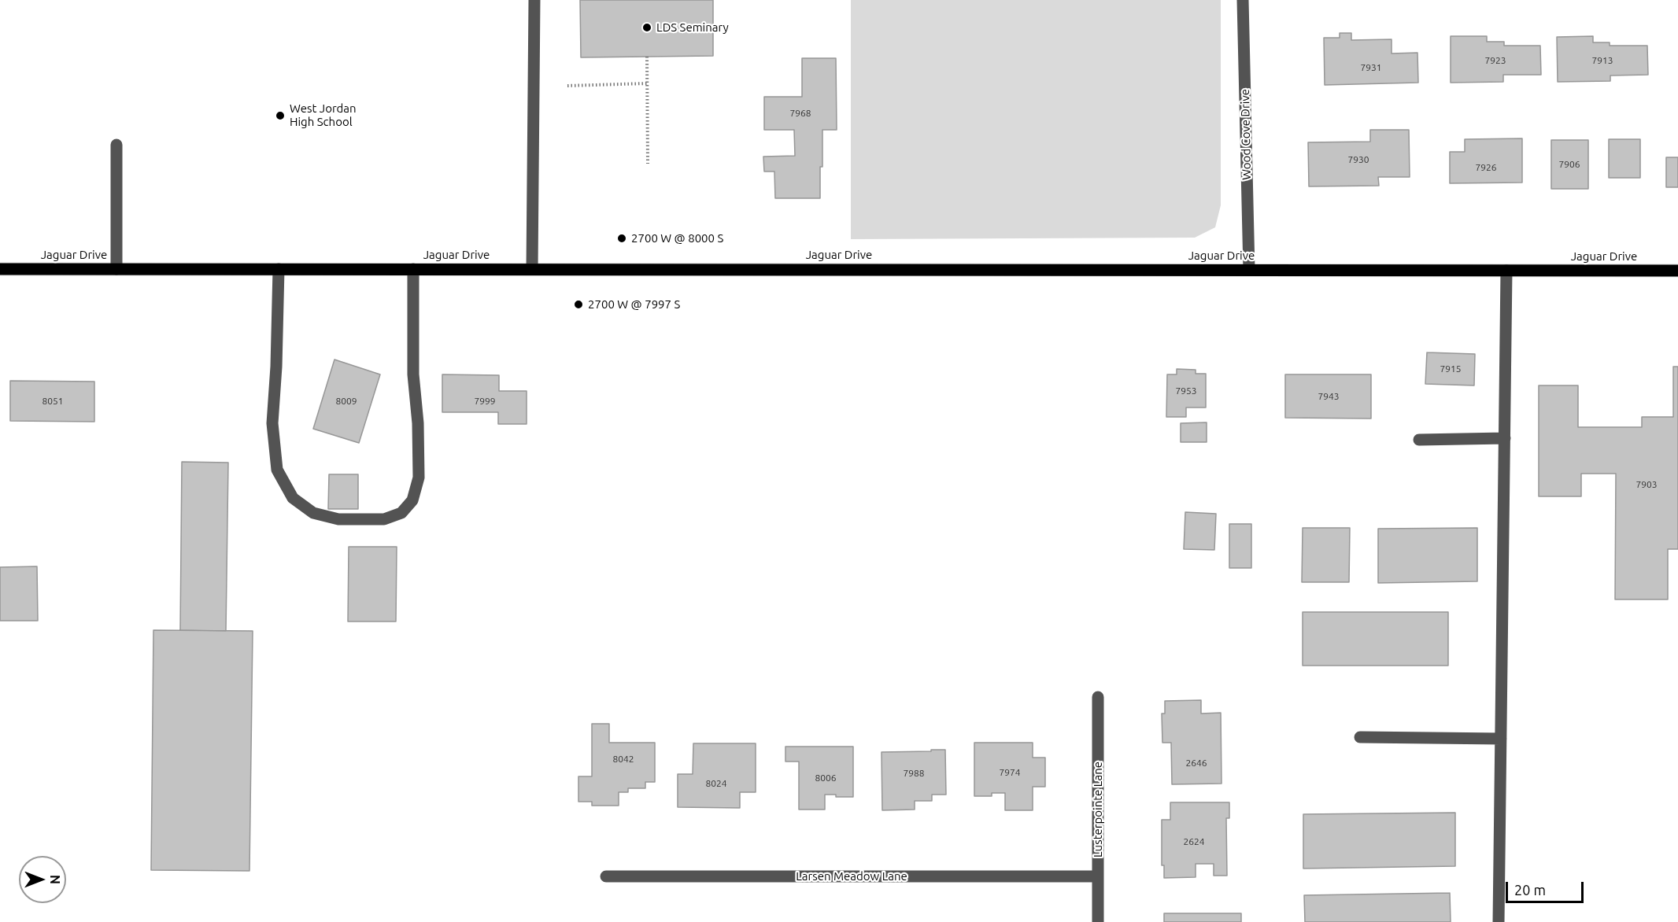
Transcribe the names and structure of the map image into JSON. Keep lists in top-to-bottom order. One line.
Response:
{"streets":{"main road":["Jaguar Drive"],"street":["Wood Cove Drive","Lusterpointe Lane","Larsen Meadow Lane"]},"crossings":[["Wood Cove Drive","Jaguar Drive"],["Lusterpointe Lane","Larsen Meadow Lane"]],"places":["LDS Seminary","West Jordan High School","2700 W @ 8000 S","2700 W @ 7997 S"],"house_numbers":["7923","7913","7931","7968","7930","7906","7926","7915","7953","7943","8051","8009","7999","7903","8042","2646","7974","7988","8006","8024","2624"],"scale_bar":"20 m","north":"right"}
